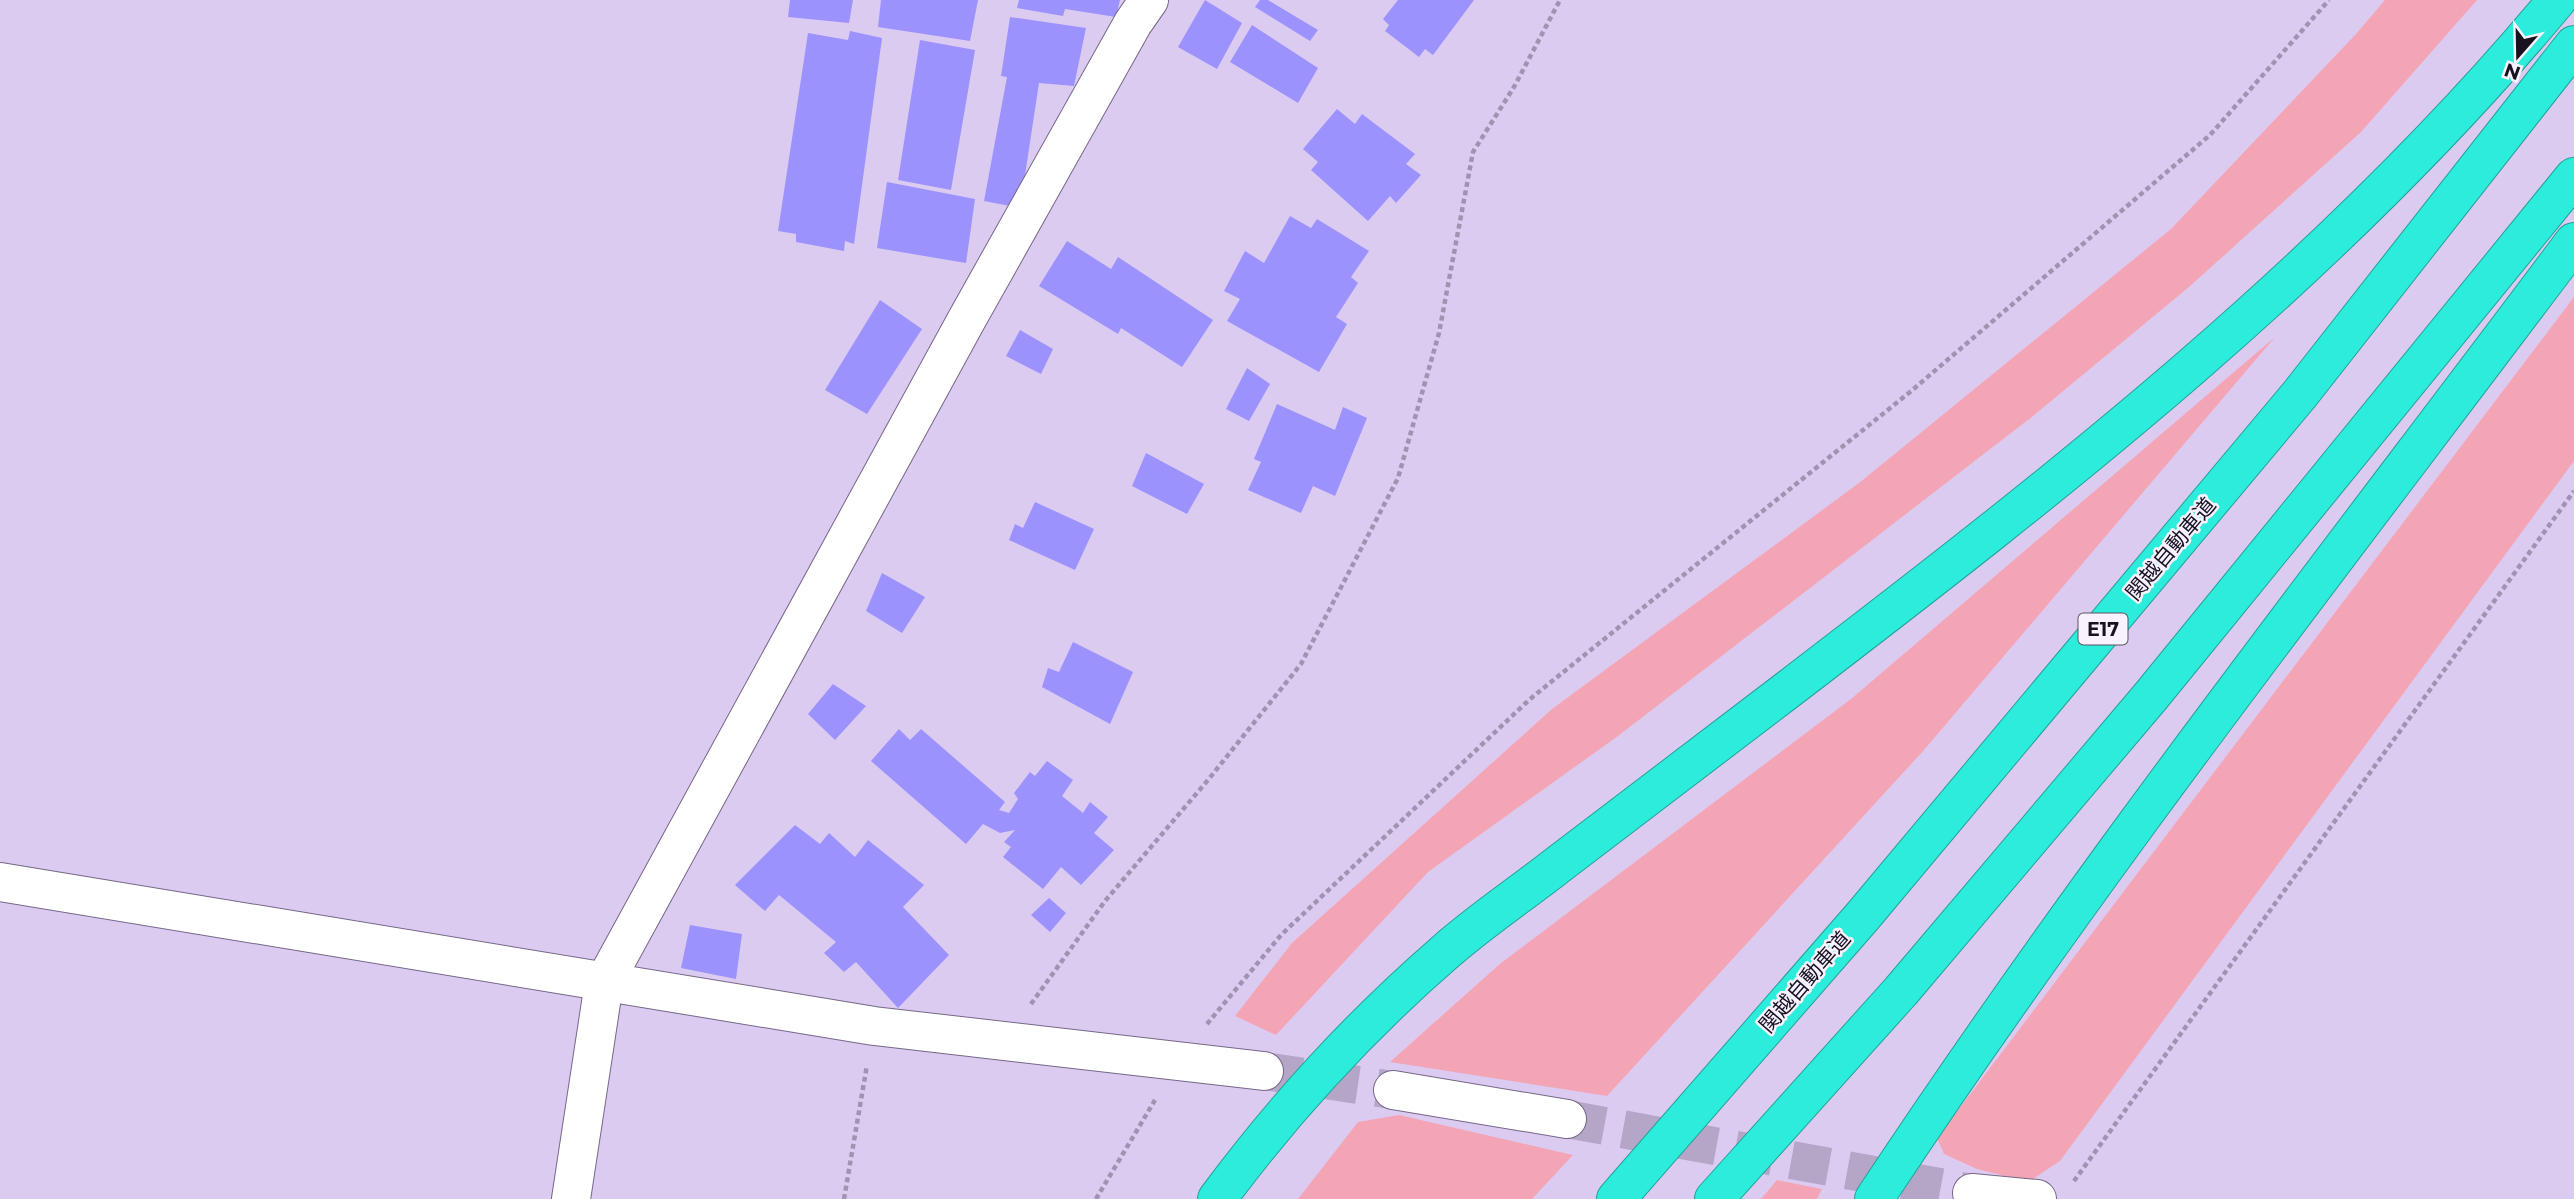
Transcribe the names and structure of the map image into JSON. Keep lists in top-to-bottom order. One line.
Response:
{"streets":{"highway":["関越自動車道","E17"]},"north":"bottom"}
